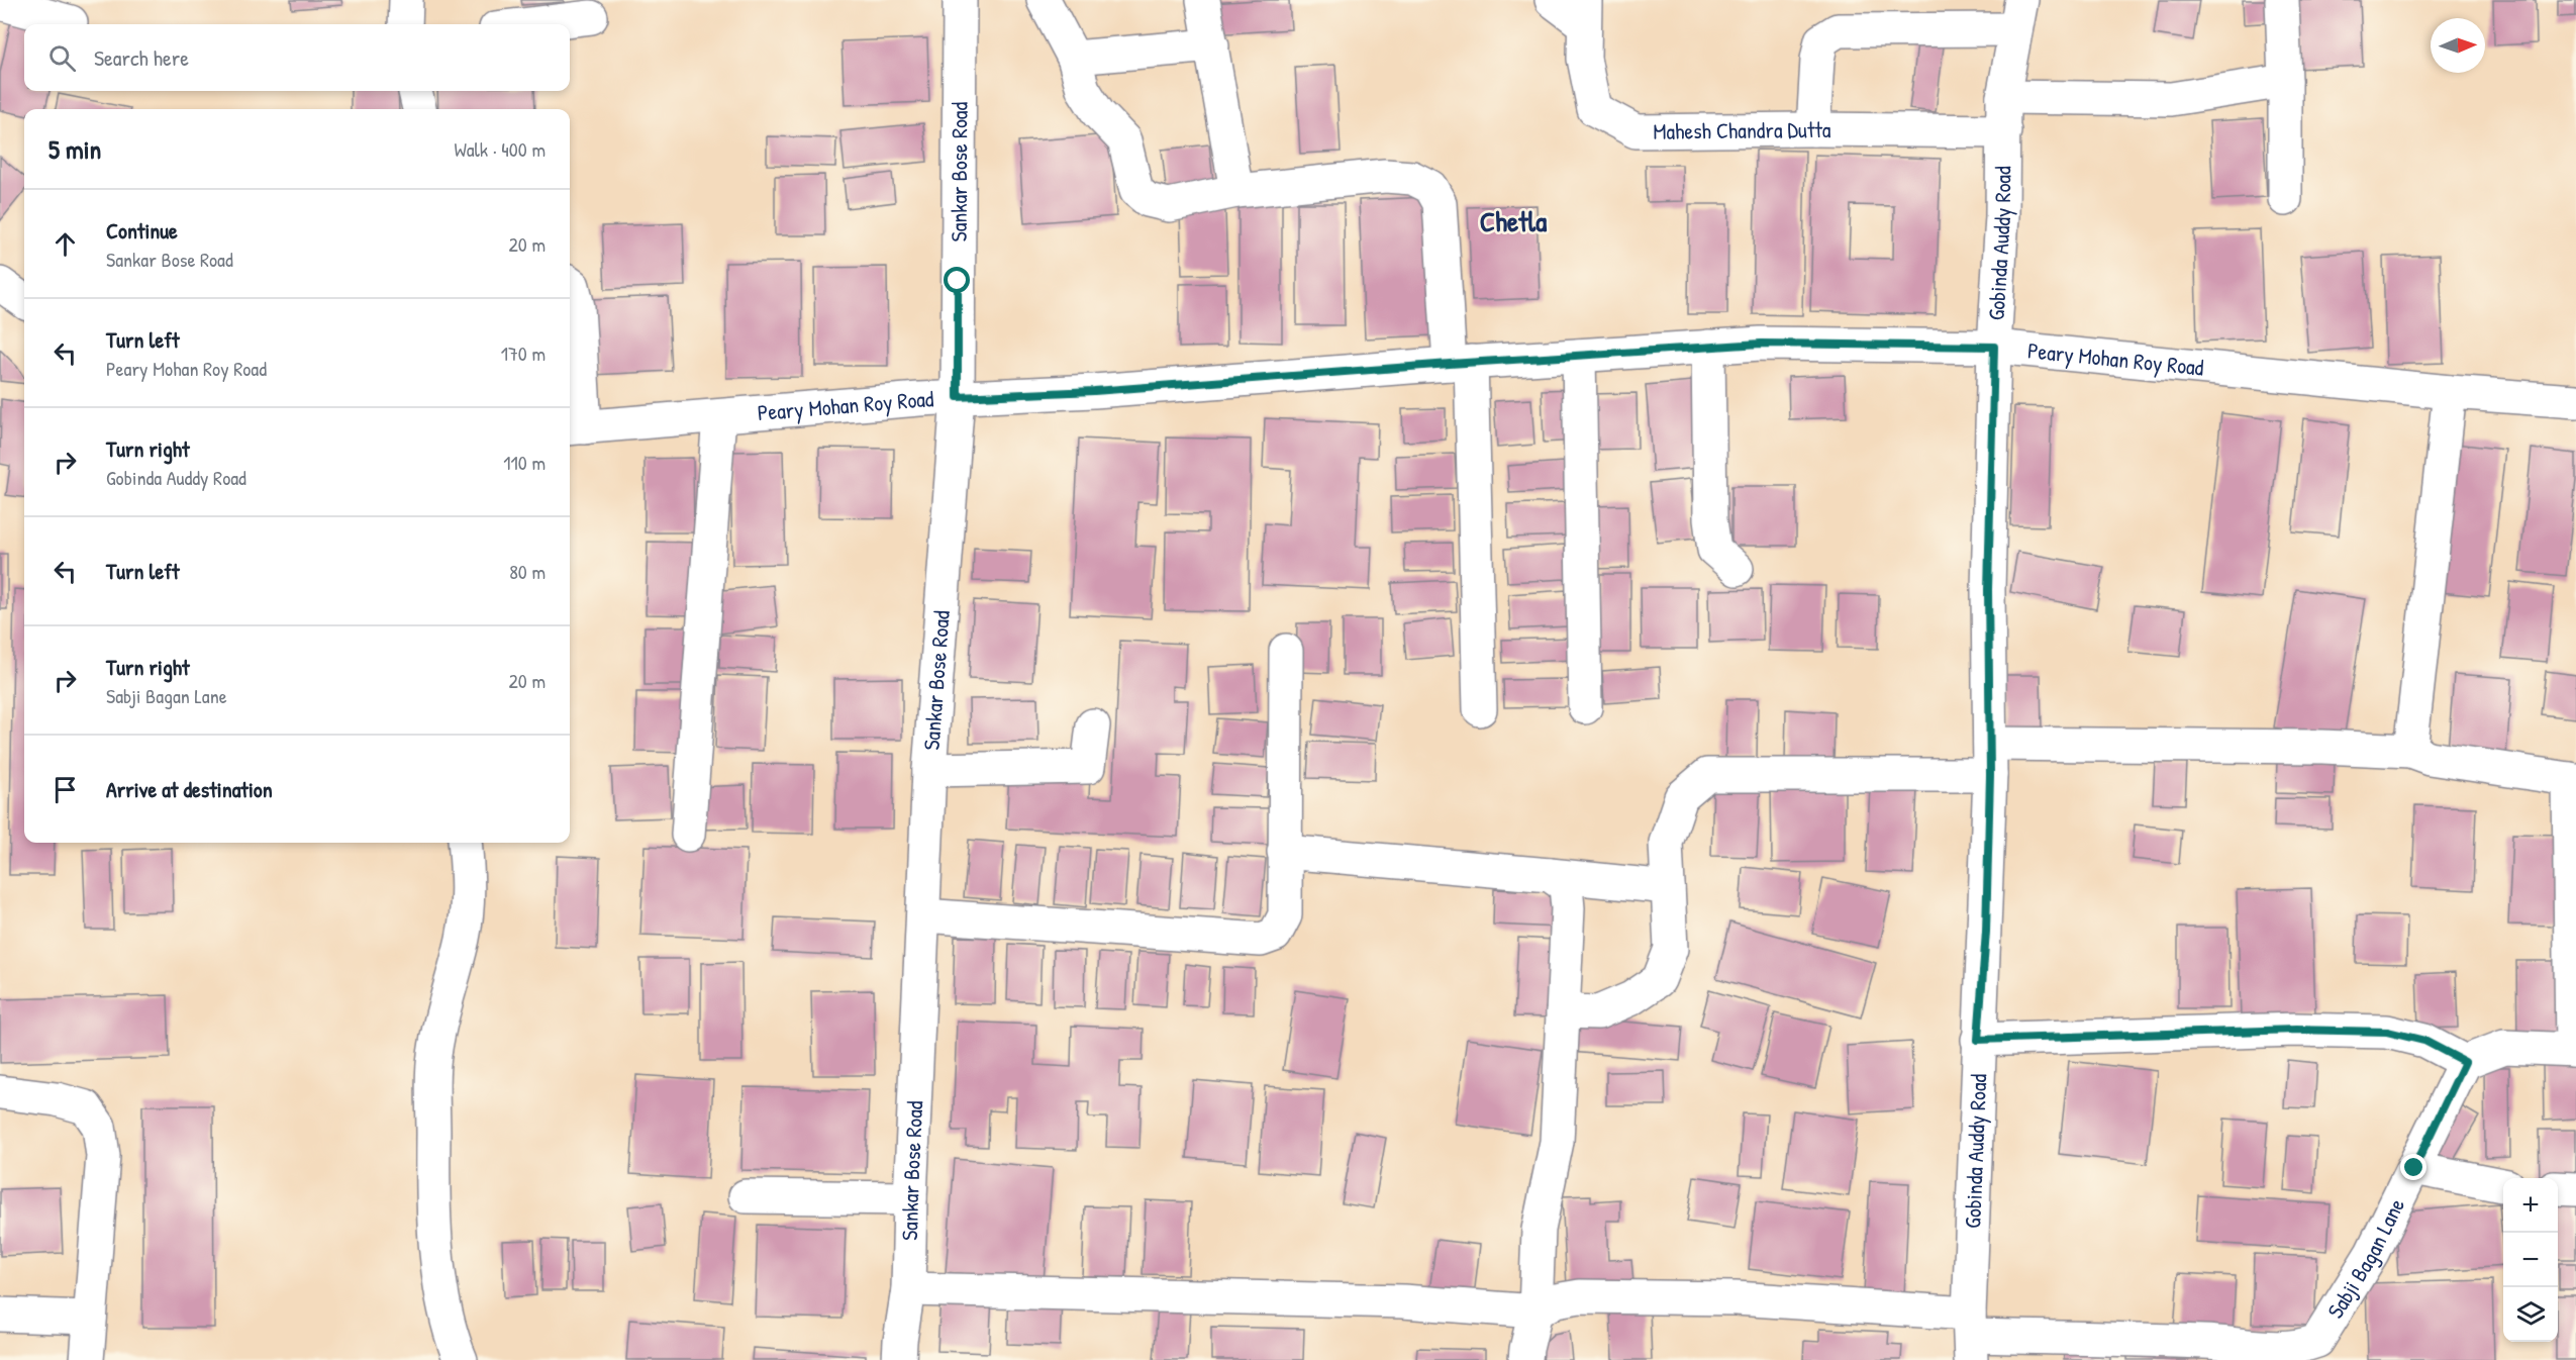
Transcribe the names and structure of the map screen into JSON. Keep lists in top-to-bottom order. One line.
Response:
{"streets":{"street":["Mahesh Chandra Dutta","Sankar Bose Road","Gobinda Auddy Road","Peary Mohan Roy Road","Sabji Bagan Lane"]},"crossings":[["Mahesh Chandra Dutta","Gobinda Auddy Road"],["Sankar Bose Road","Peary Mohan Roy Road"],["Gobinda Auddy Road","Peary Mohan Roy Road"],["Gobinda Auddy Road","Sabji Bagan Lane"]],"districts":["Chetla"],"north":"right","page":{"search":"Search here","heading":["5 min","Walk · 400 m"],"list":[["Continue","Sankar Bose Road","20 m"],["Turn left","Peary Mohan Roy Road","170 m"],["Turn right","Gobinda Auddy Road","110 m"],["Turn left","80 m"],["Turn right","Sabji Bagan Lane","20 m"],"Arrive at destination"],"map_buttons":["+","−"]}}
